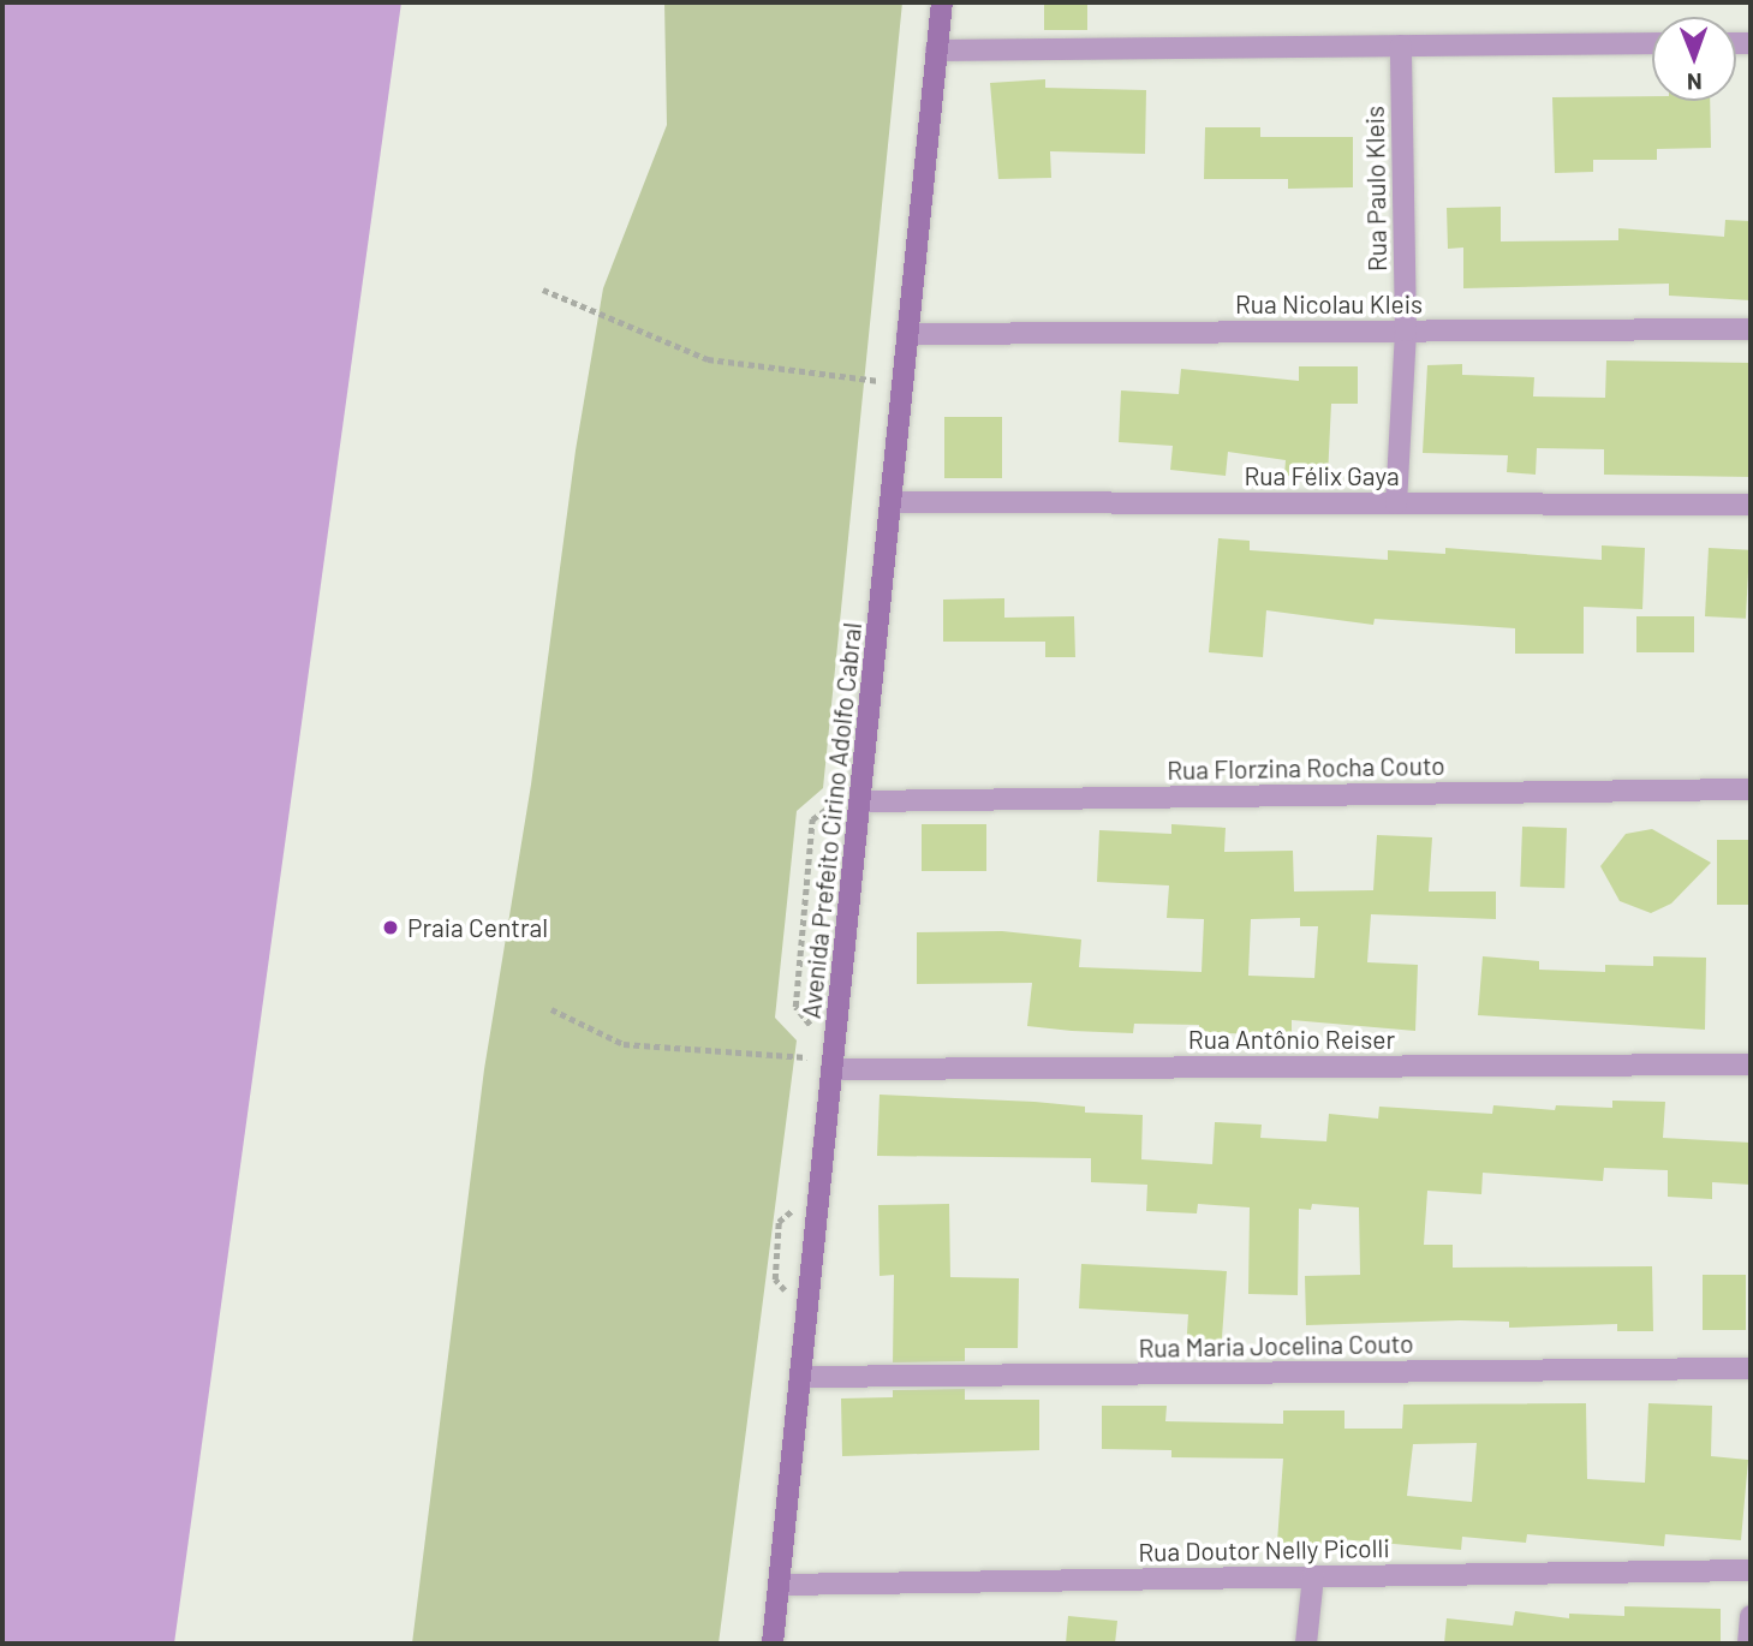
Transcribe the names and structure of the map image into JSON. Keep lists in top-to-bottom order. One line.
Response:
{"streets":{"main road":["Avenida Prefeito Cirino Adolfo Cabral"],"street":["Rua Paulo Kleis","Rua Nicolau Kleis","Rua Félix Gaya","Rua Florzina Rocha Couto","Rua Antônio Reiser","Rua Maria Jocelina Couto","Rua Doutor Nelly Picolli"]},"crossings":[["Rua Paulo Kleis","Rua Nicolau Kleis"],["Rua Paulo Kleis","Rua Félix Gaya"],["Rua Nicolau Kleis","Avenida Prefeito Cirino Adolfo Cabral"],["Rua Félix Gaya","Avenida Prefeito Cirino Adolfo Cabral"],["Rua Florzina Rocha Couto","Avenida Prefeito Cirino Adolfo Cabral"],["Avenida Prefeito Cirino Adolfo Cabral","Rua Antônio Reiser"],["Avenida Prefeito Cirino Adolfo Cabral","Rua Maria Jocelina Couto"],["Avenida Prefeito Cirino Adolfo Cabral","Rua Doutor Nelly Picolli"]],"places":["Praia Central"],"north":"bottom"}
